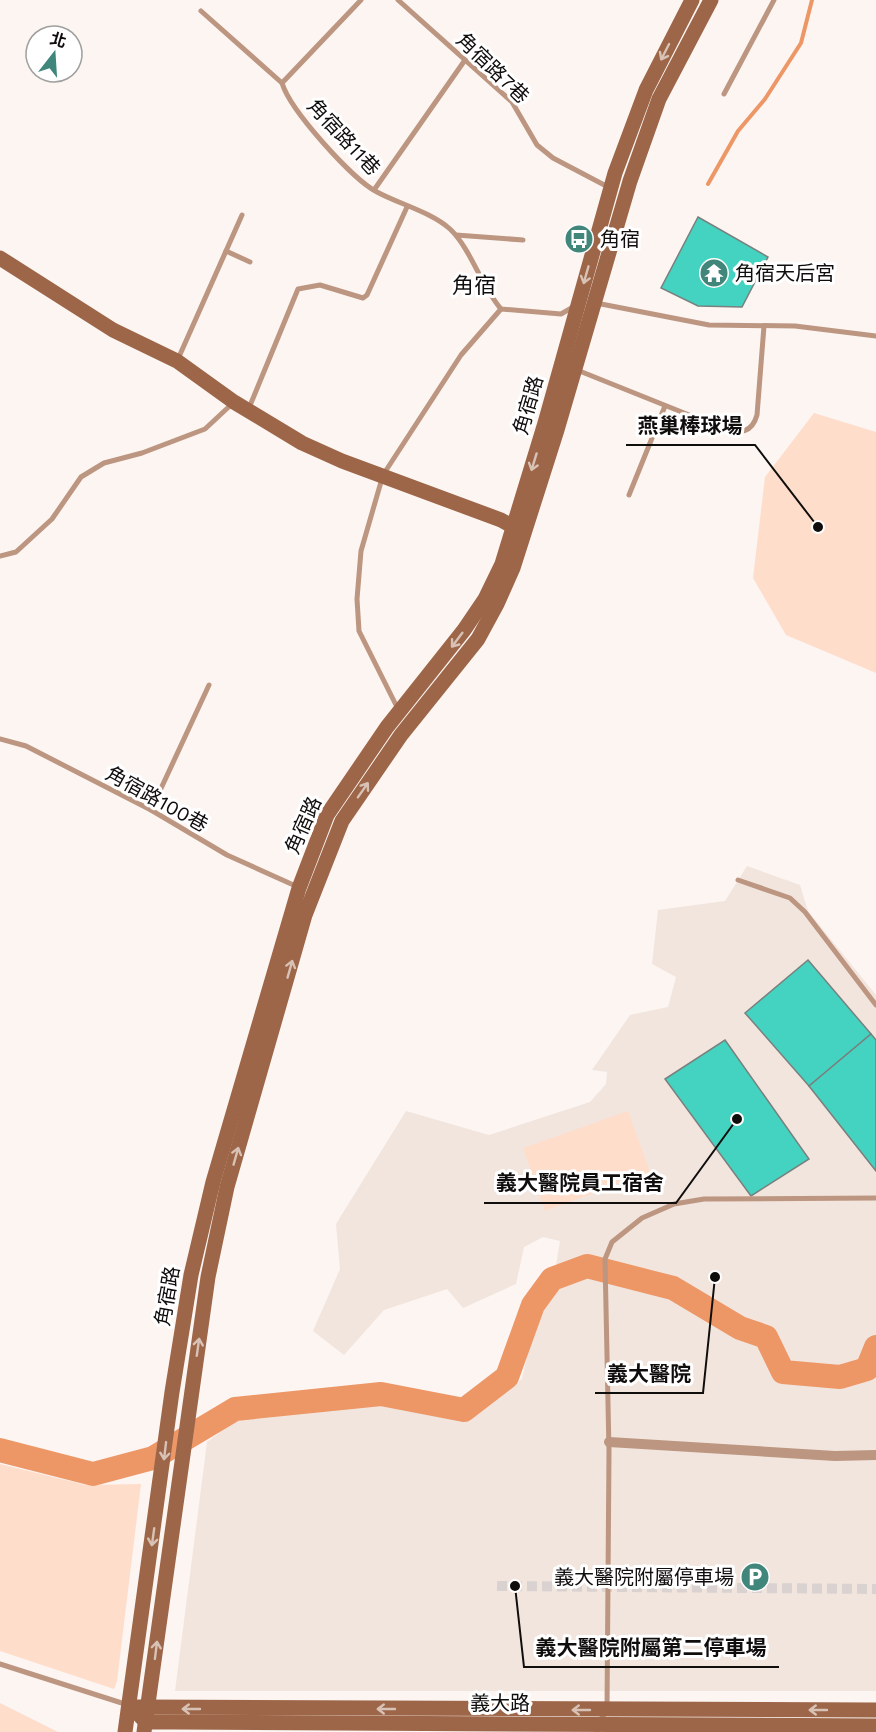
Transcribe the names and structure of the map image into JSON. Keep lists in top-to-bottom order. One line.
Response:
{"streets":{"main road":["角宿路","義大路"],"lane":["角宿路7巷","角宿路11巷","角宿路100巷"]},"crossings":[["角宿路7巷","角宿路"],["角宿路","角宿路100巷"],["角宿路","義大路"]],"districts":["角宿"],"places":{"bus stop":["角宿"],"temple":["角宿天后宮"],"other":["燕巢棒球場","義大醫院員工宿舍","義大醫院","義大醫院附屬第二停車場"],"parking":["義大醫院附屬停車場"]},"north":"top"}
